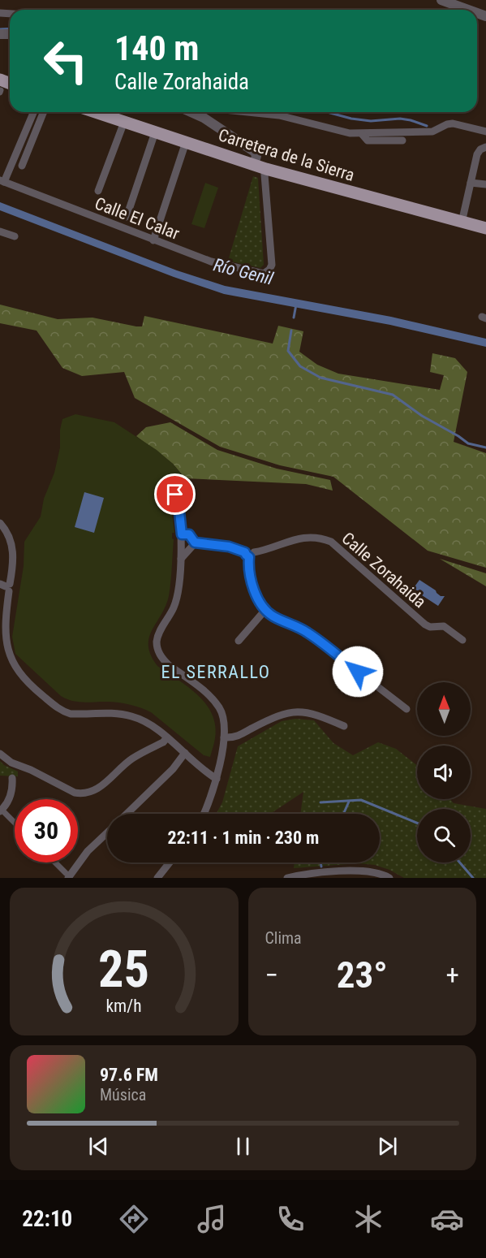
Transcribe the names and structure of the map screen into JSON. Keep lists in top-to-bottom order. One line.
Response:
{"streets":{"main road":["Carretera de la Sierra"],"street":["Calle El Calar","Calle Zorahaida"]},"crossings":[["Carretera de la Sierra","Calle El Calar"]],"districts":["EL SERRALLO"],"water":["Río Genil"],"north":"top","page":{"turn":["140 m","Calle Zorahaida"],"limit":"30","trip":"22:11 · 1 min · 230 m","tile":"Clima","heat":["−","23°","+"],"song":["97.6 FM","Música"],"tabs":"22:10","gauge":["25","km/h"]}}
